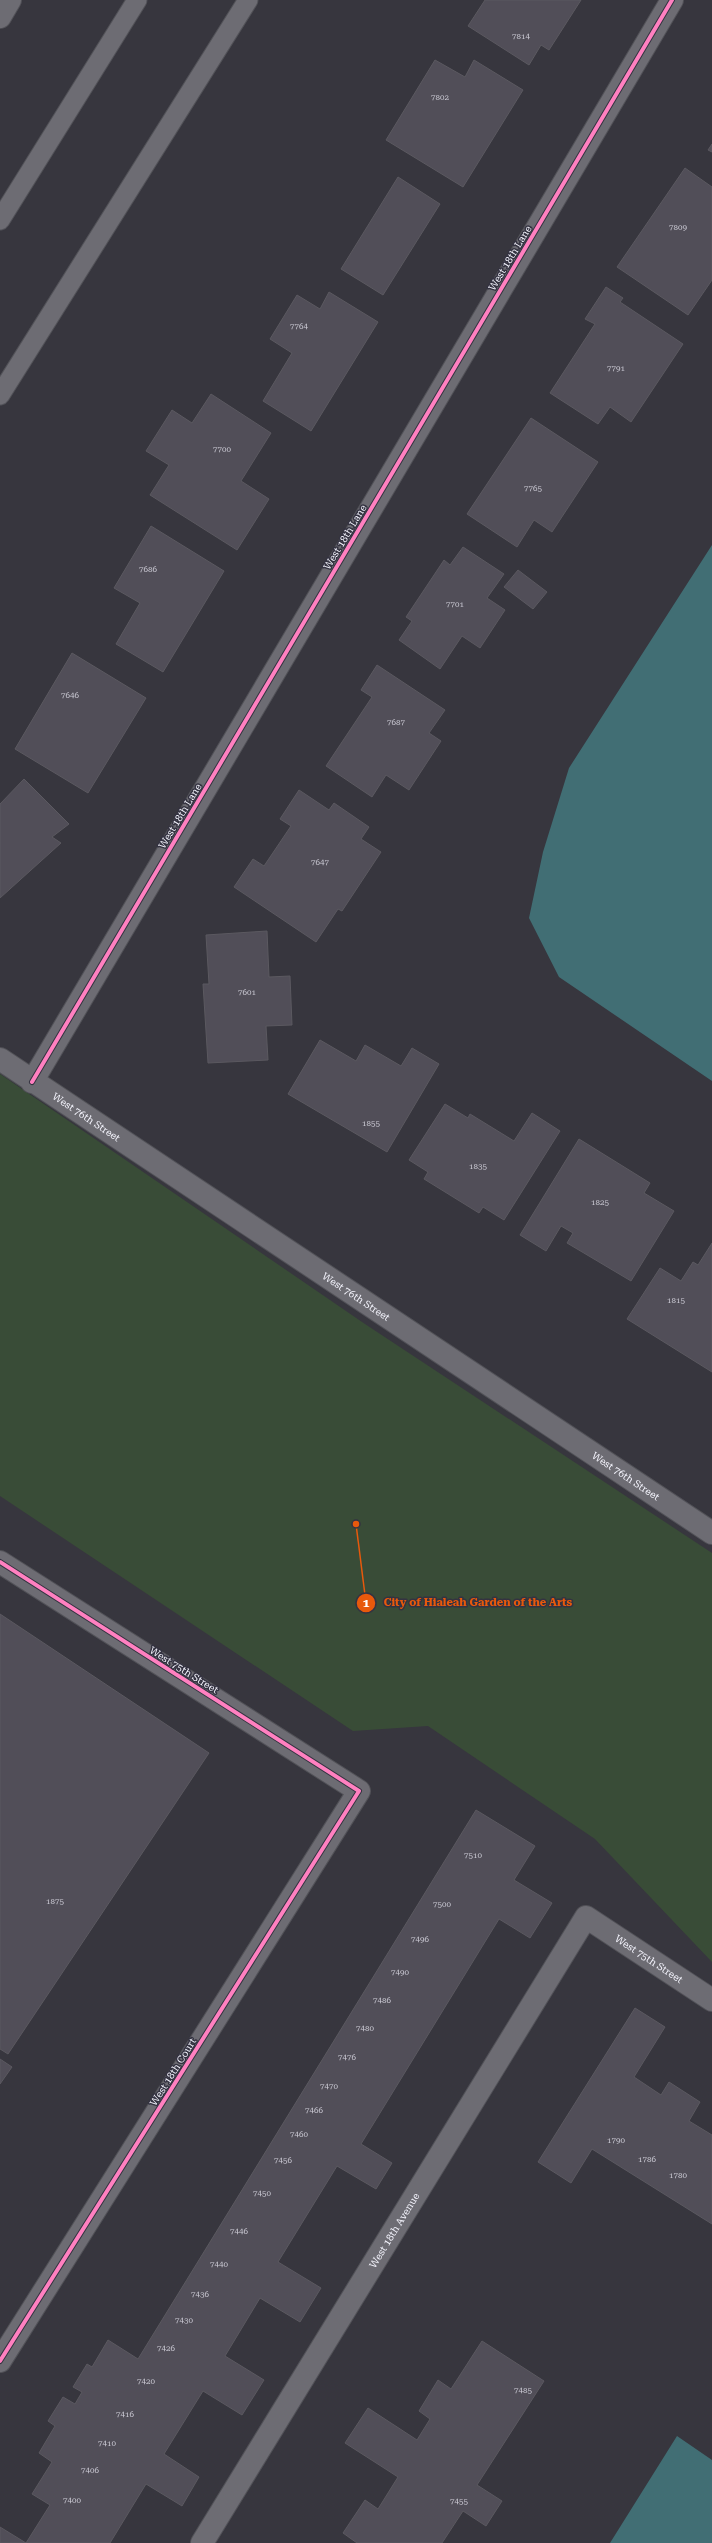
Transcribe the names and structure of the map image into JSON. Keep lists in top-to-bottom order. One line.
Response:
{"streets":{"street":["West 18th Lane","West 76th Street","West 75th Street","West 18th Court","West 18th Avenue"]},"crossings":[["West 18th Lane","West 76th Street"],["West 75th Street","West 18th Court"],["West 75th Street","West 18th Avenue"]],"places":["City of Hialeah Garden of the Arts"],"house_numbers":["7814","7802","7809","7764","7791","7700","7765","7686","7701","7646","7687","7647","7601","1855","1835","1825","1815","7510","1875","7500","7496","7490","7486","7480","7476","7470","7466","7460","1790","1786","7456","1780","7450","7446","7440","7436","7430","7426","7420","7485","7416","7410","7406","7400","7455"]}
